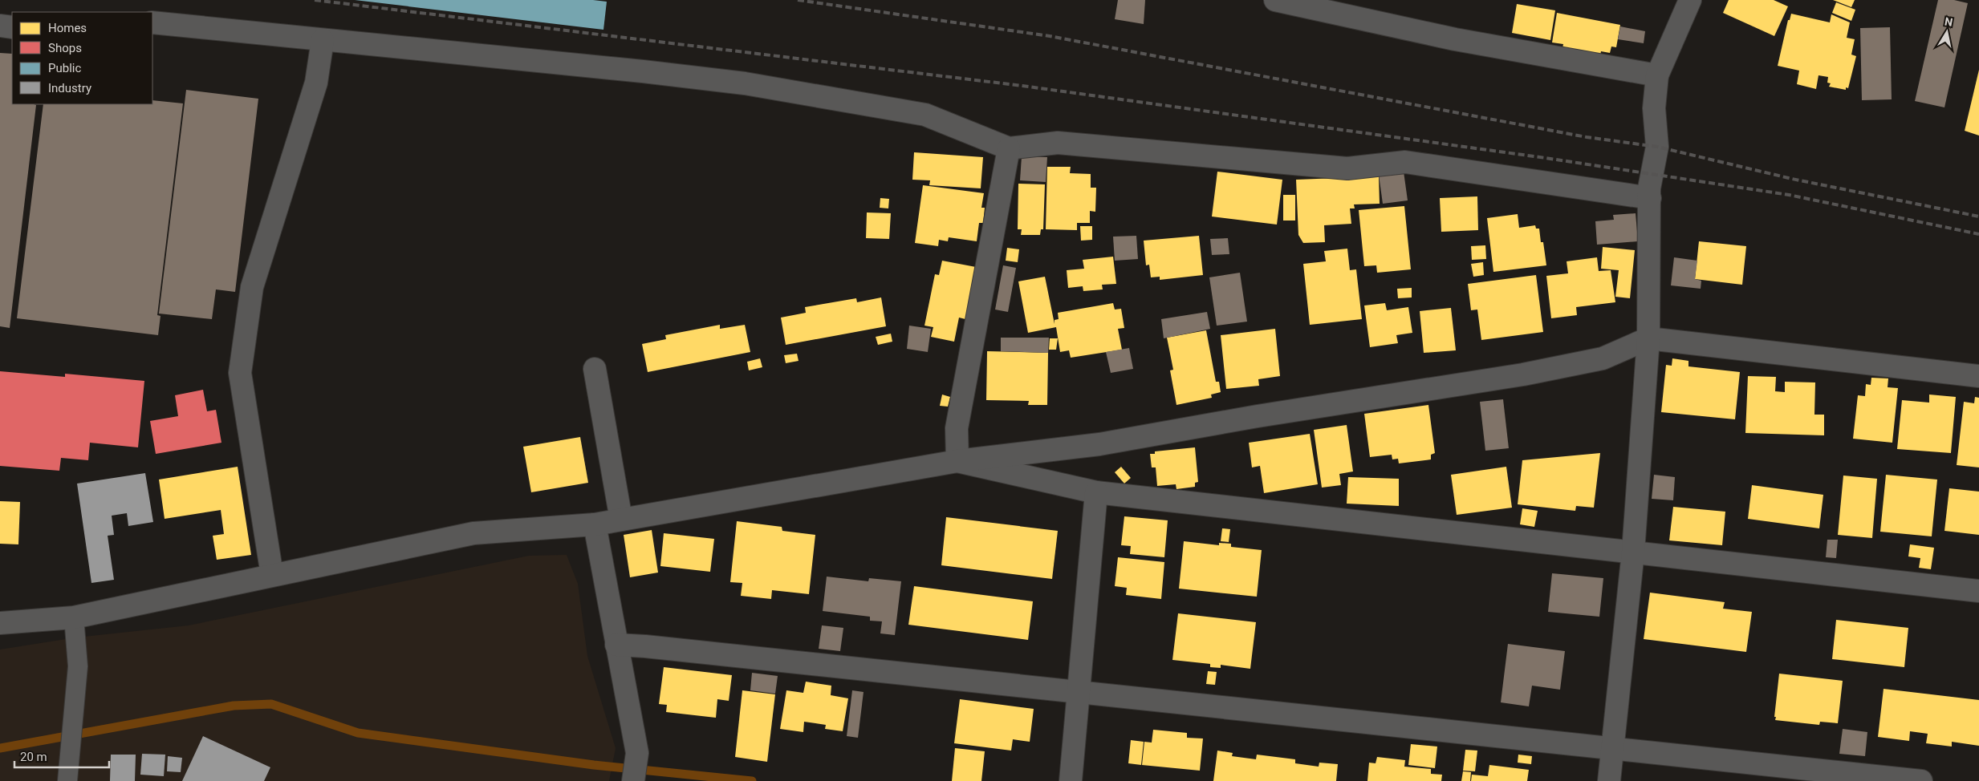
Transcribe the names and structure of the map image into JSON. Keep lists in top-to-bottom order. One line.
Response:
{"legend":["Homes","Shops","Public","Industry"],"scale_bar":"20 m","north":"top"}
